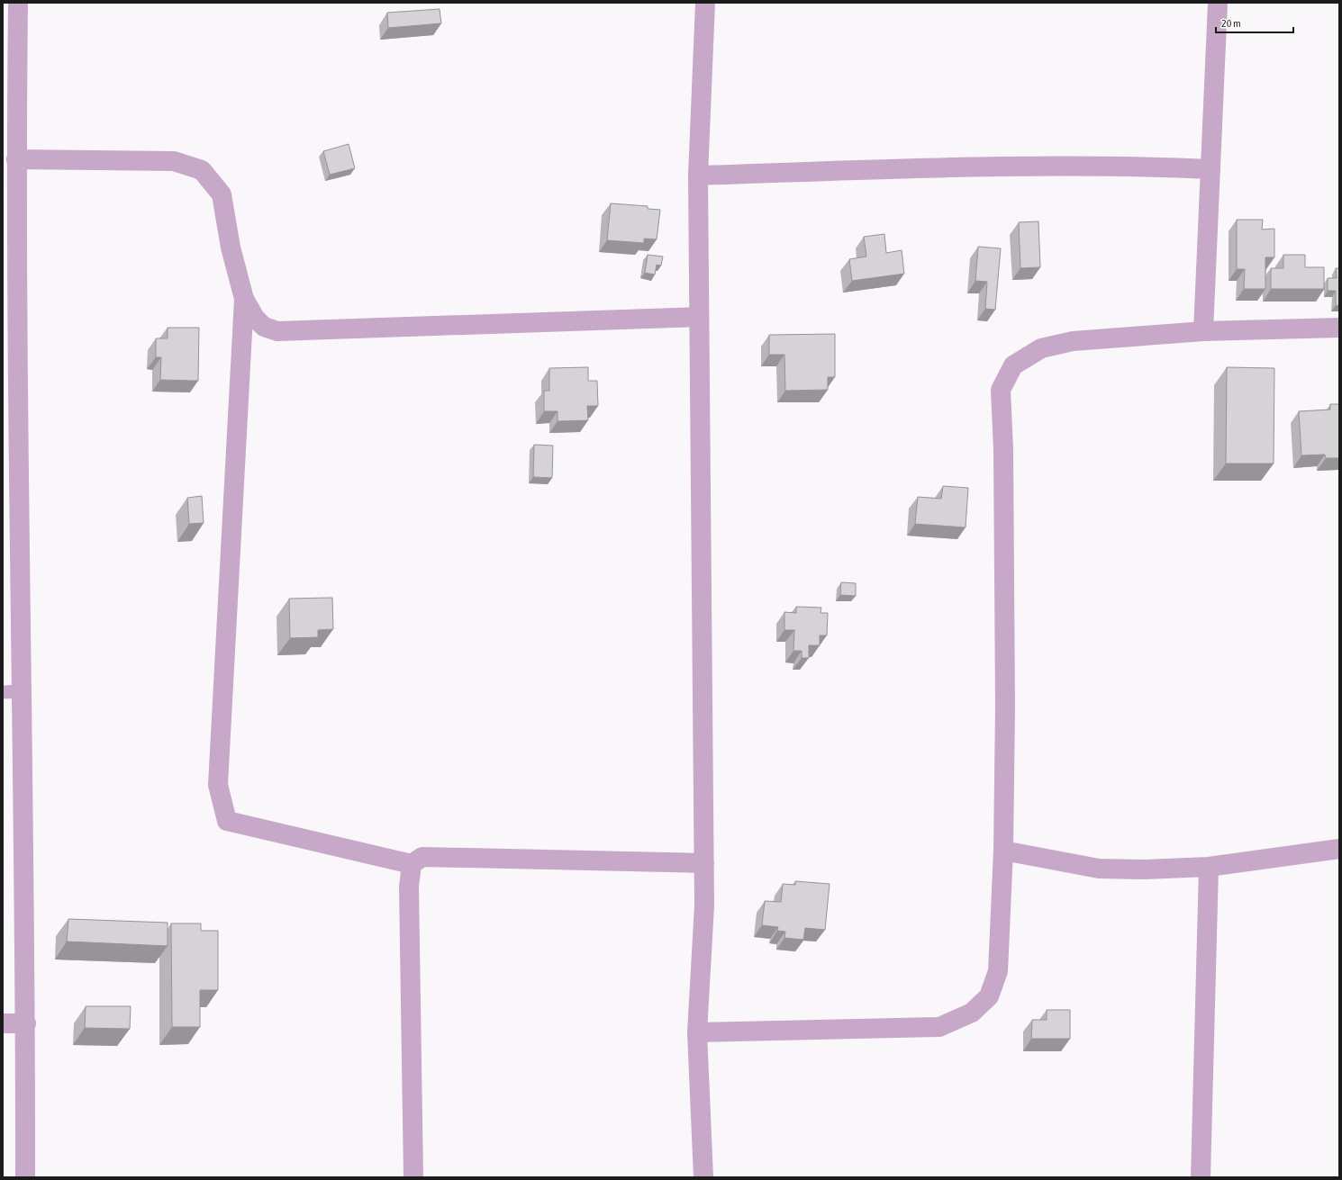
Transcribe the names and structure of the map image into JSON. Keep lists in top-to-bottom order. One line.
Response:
{"scale_bar":"20 m"}
